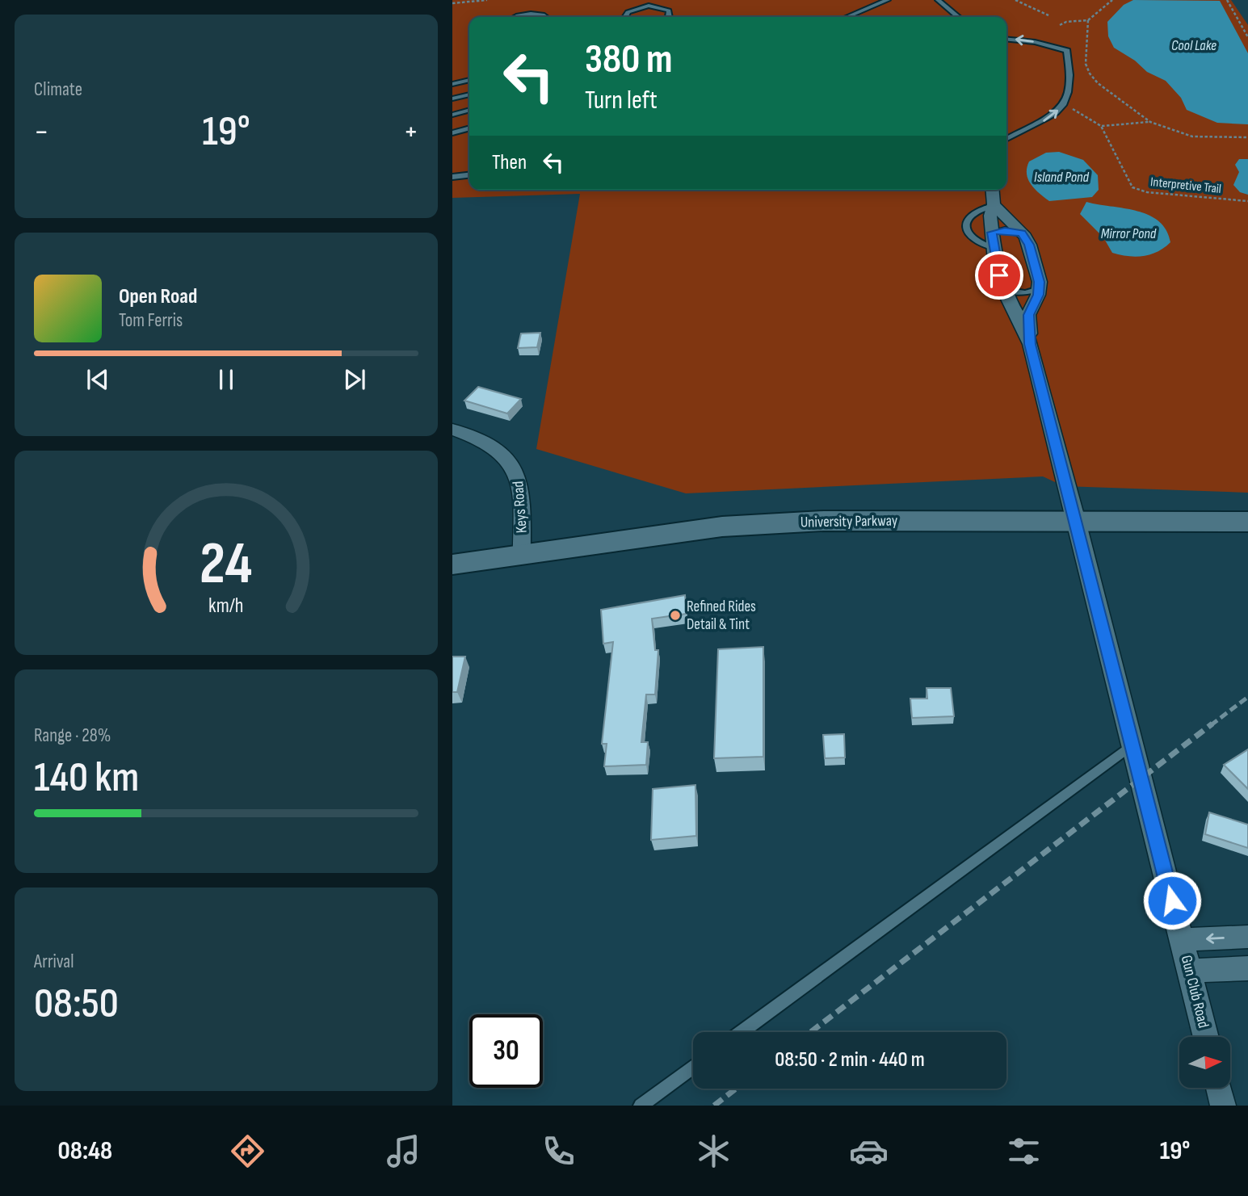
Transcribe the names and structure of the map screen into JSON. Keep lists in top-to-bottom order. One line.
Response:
{"streets":{"main road":["University Parkway"],"street":["Keys Road","Gun Club Road"],"path":["Interpretive Trail"]},"crossings":[["Keys Road","University Parkway"],["University Parkway","Gun Club Road"]],"water":["Cool Lake","Island Pond","Mirror Pond"],"places":["Refined Rides Detail & Tint"],"north":"right","page":{"tile":["Climate",["Range · 28%","140 km"],["Arrival","08:50"]],"turn":["380 m","Turn left"],"heat":["−","19°","+"],"then":"Then","song":["Open Road","Tom Ferris"],"limit":"30","trip":"08:50 · 2 min · 440 m","tabs":["08:48","19°"],"gauge":["24","km/h"]}}
